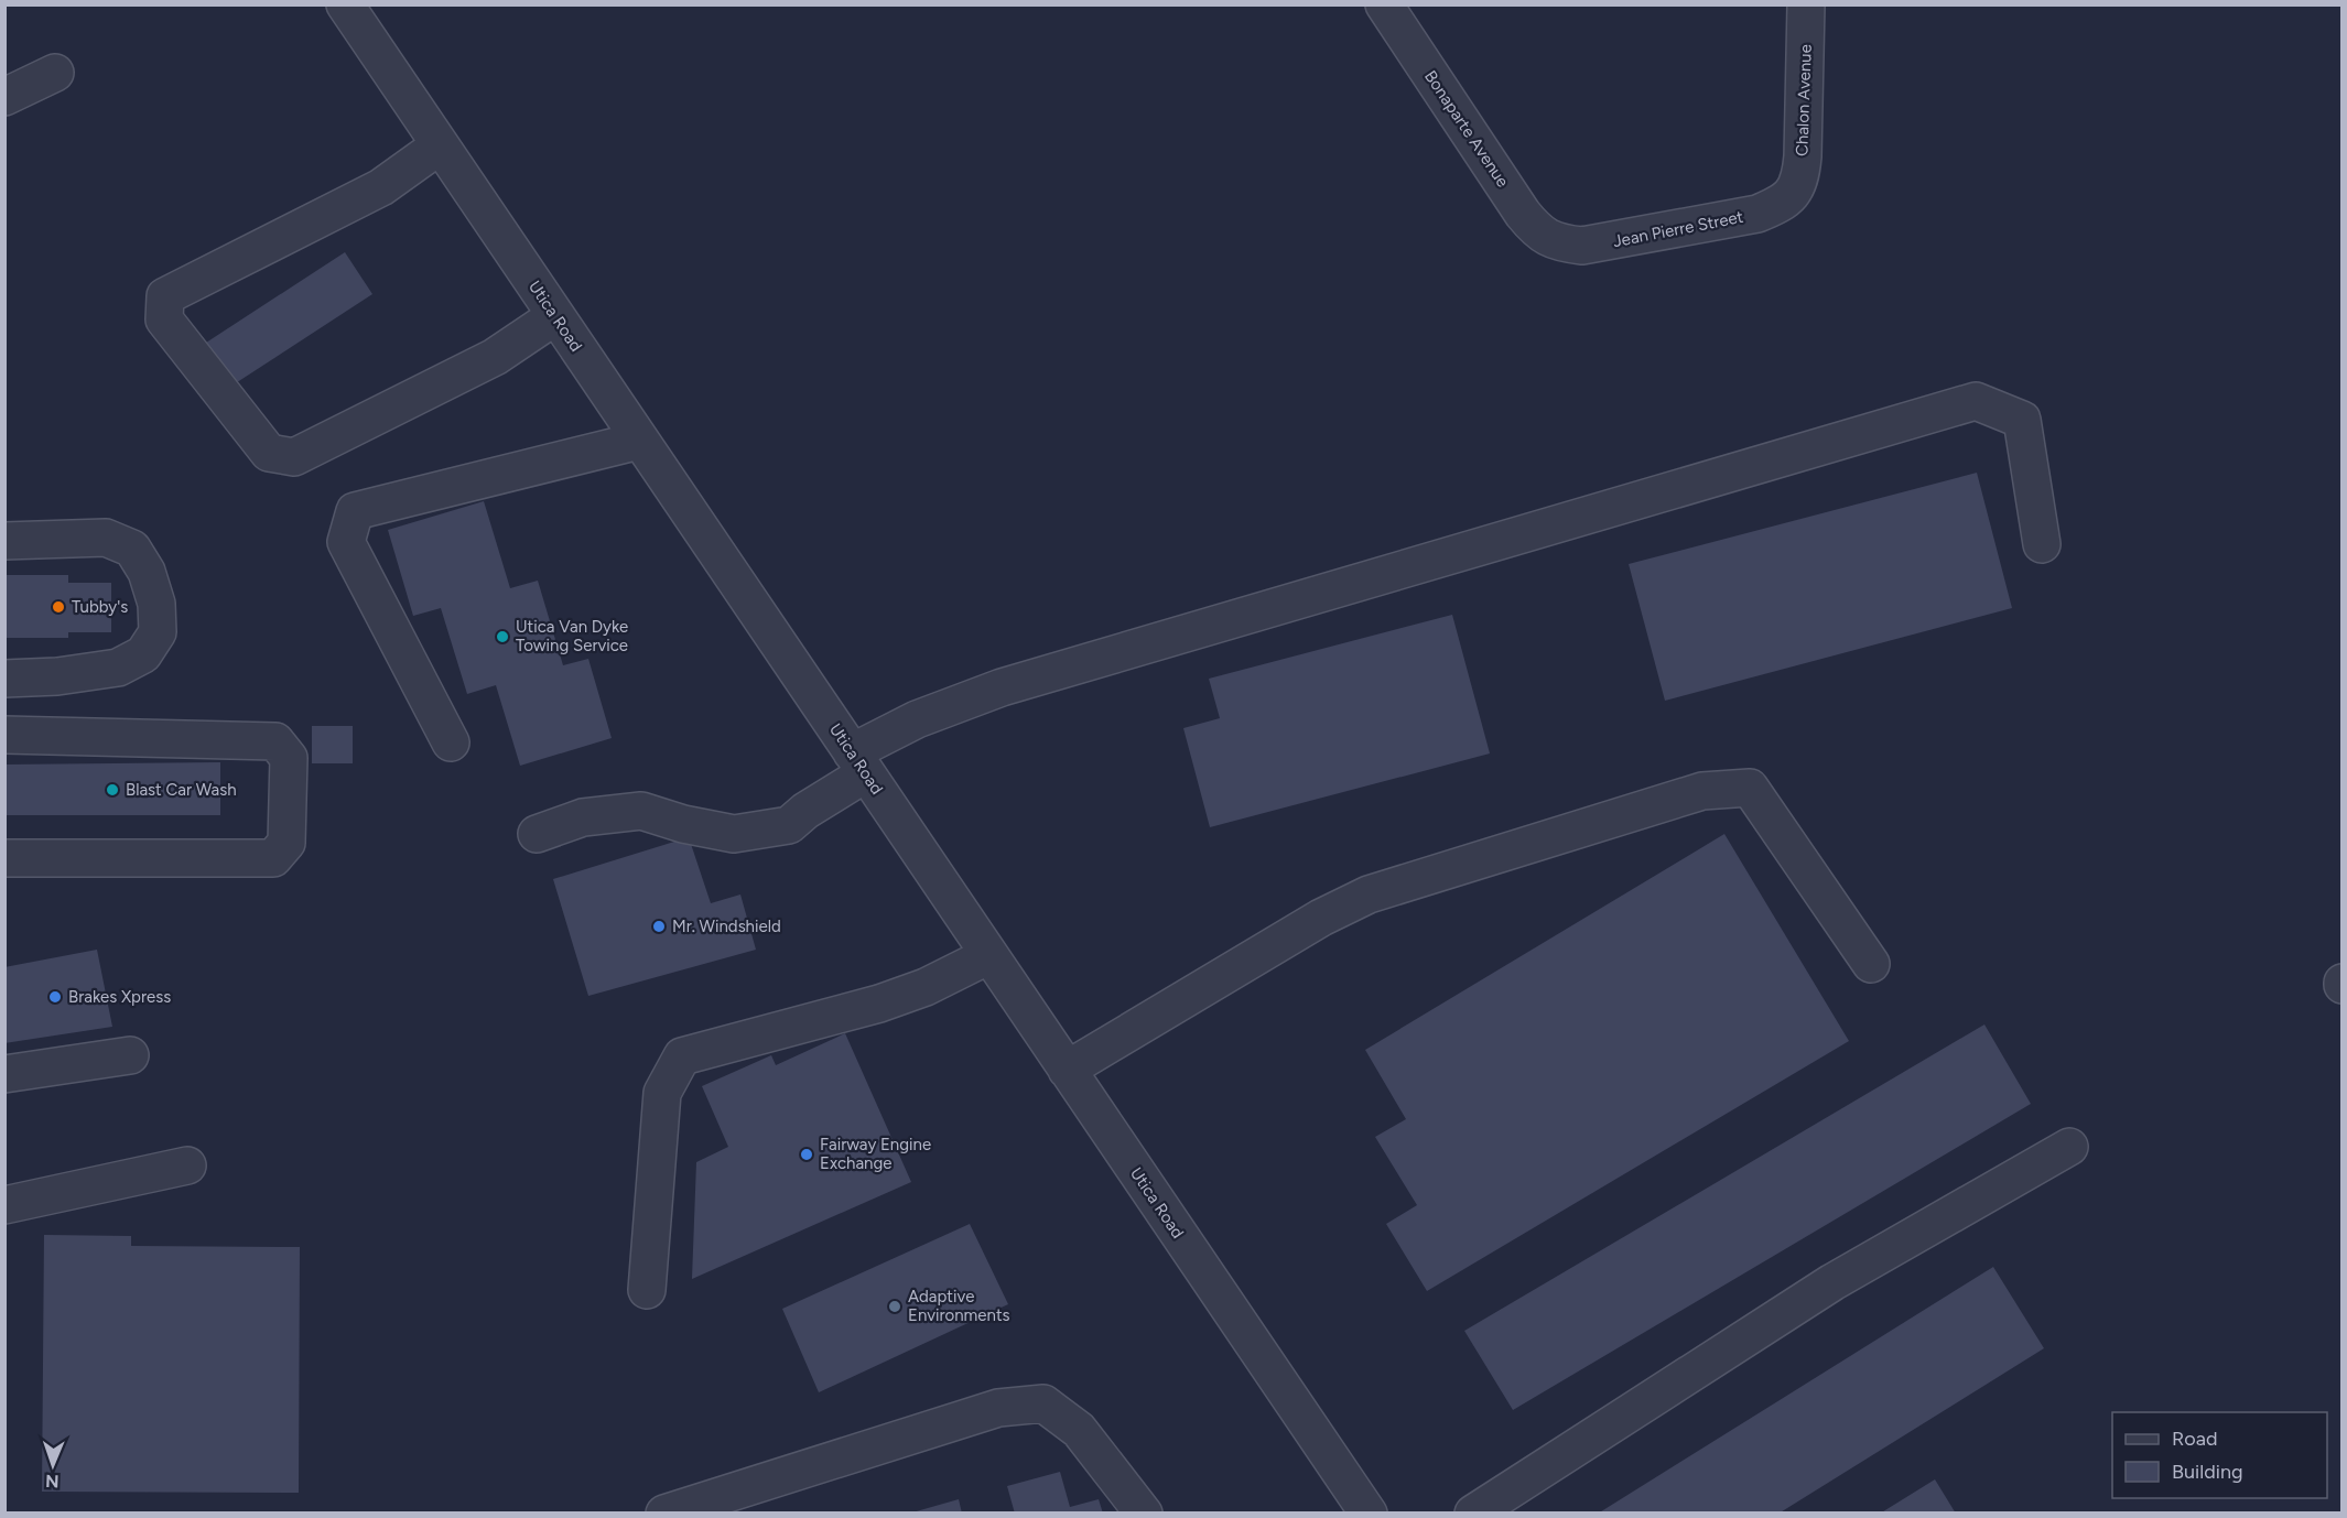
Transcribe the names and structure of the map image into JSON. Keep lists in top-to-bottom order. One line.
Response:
{"streets":{"street":["Chalon Avenue","Bonaparte Avenue","Jean Pierre Street","Utica Road"]},"crossings":[["Chalon Avenue","Jean Pierre Street"],["Bonaparte Avenue","Jean Pierre Street"]],"places":["Tubby's","Utica Van Dyke Towing Service","Blast Car Wash","Mr. Windshield","Brakes Xpress","Fairway Engine Exchange","Adaptive Environments"],"legend":["Road","Building"],"north":"bottom"}
